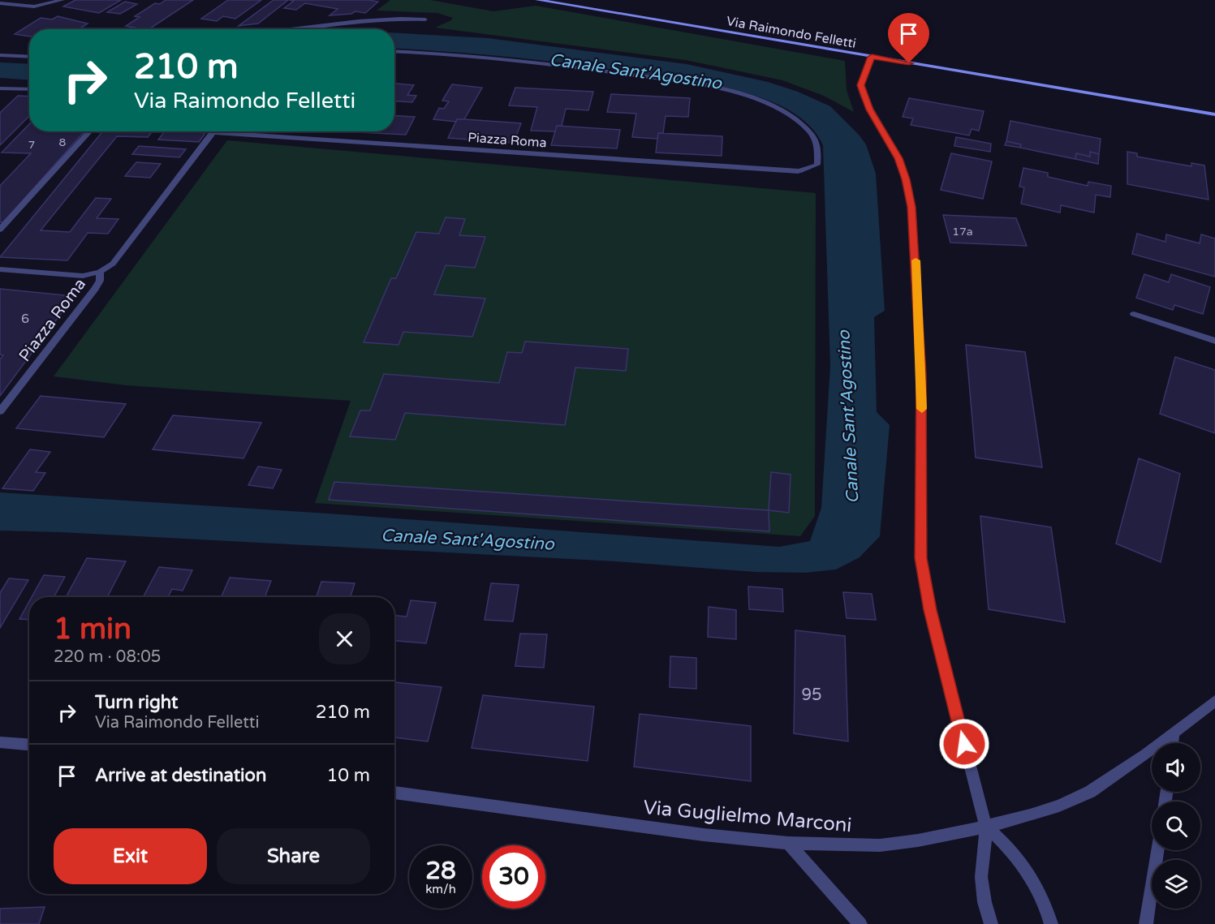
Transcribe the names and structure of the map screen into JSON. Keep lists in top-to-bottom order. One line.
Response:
{"streets":{"main road":["Via Raimondo Felletti"],"street":["Piazza Roma","Via Guglielmo Marconi"]},"water":["Canale Sant'Agostino"],"house_numbers":["8","7","17a","6","95"],"page":{"turn":["210 m","Via Raimondo Felletti"],"heading":["1 min","220 m · 08:05"],"list":[{"name":"Turn right","note":"Via Raimondo Felletti","value":"210 m"},{"name":"Arrive at destination","value":"10 m"}],"buttons":["Exit","Share"],"speed":"28 km/h","limit":"30"}}
